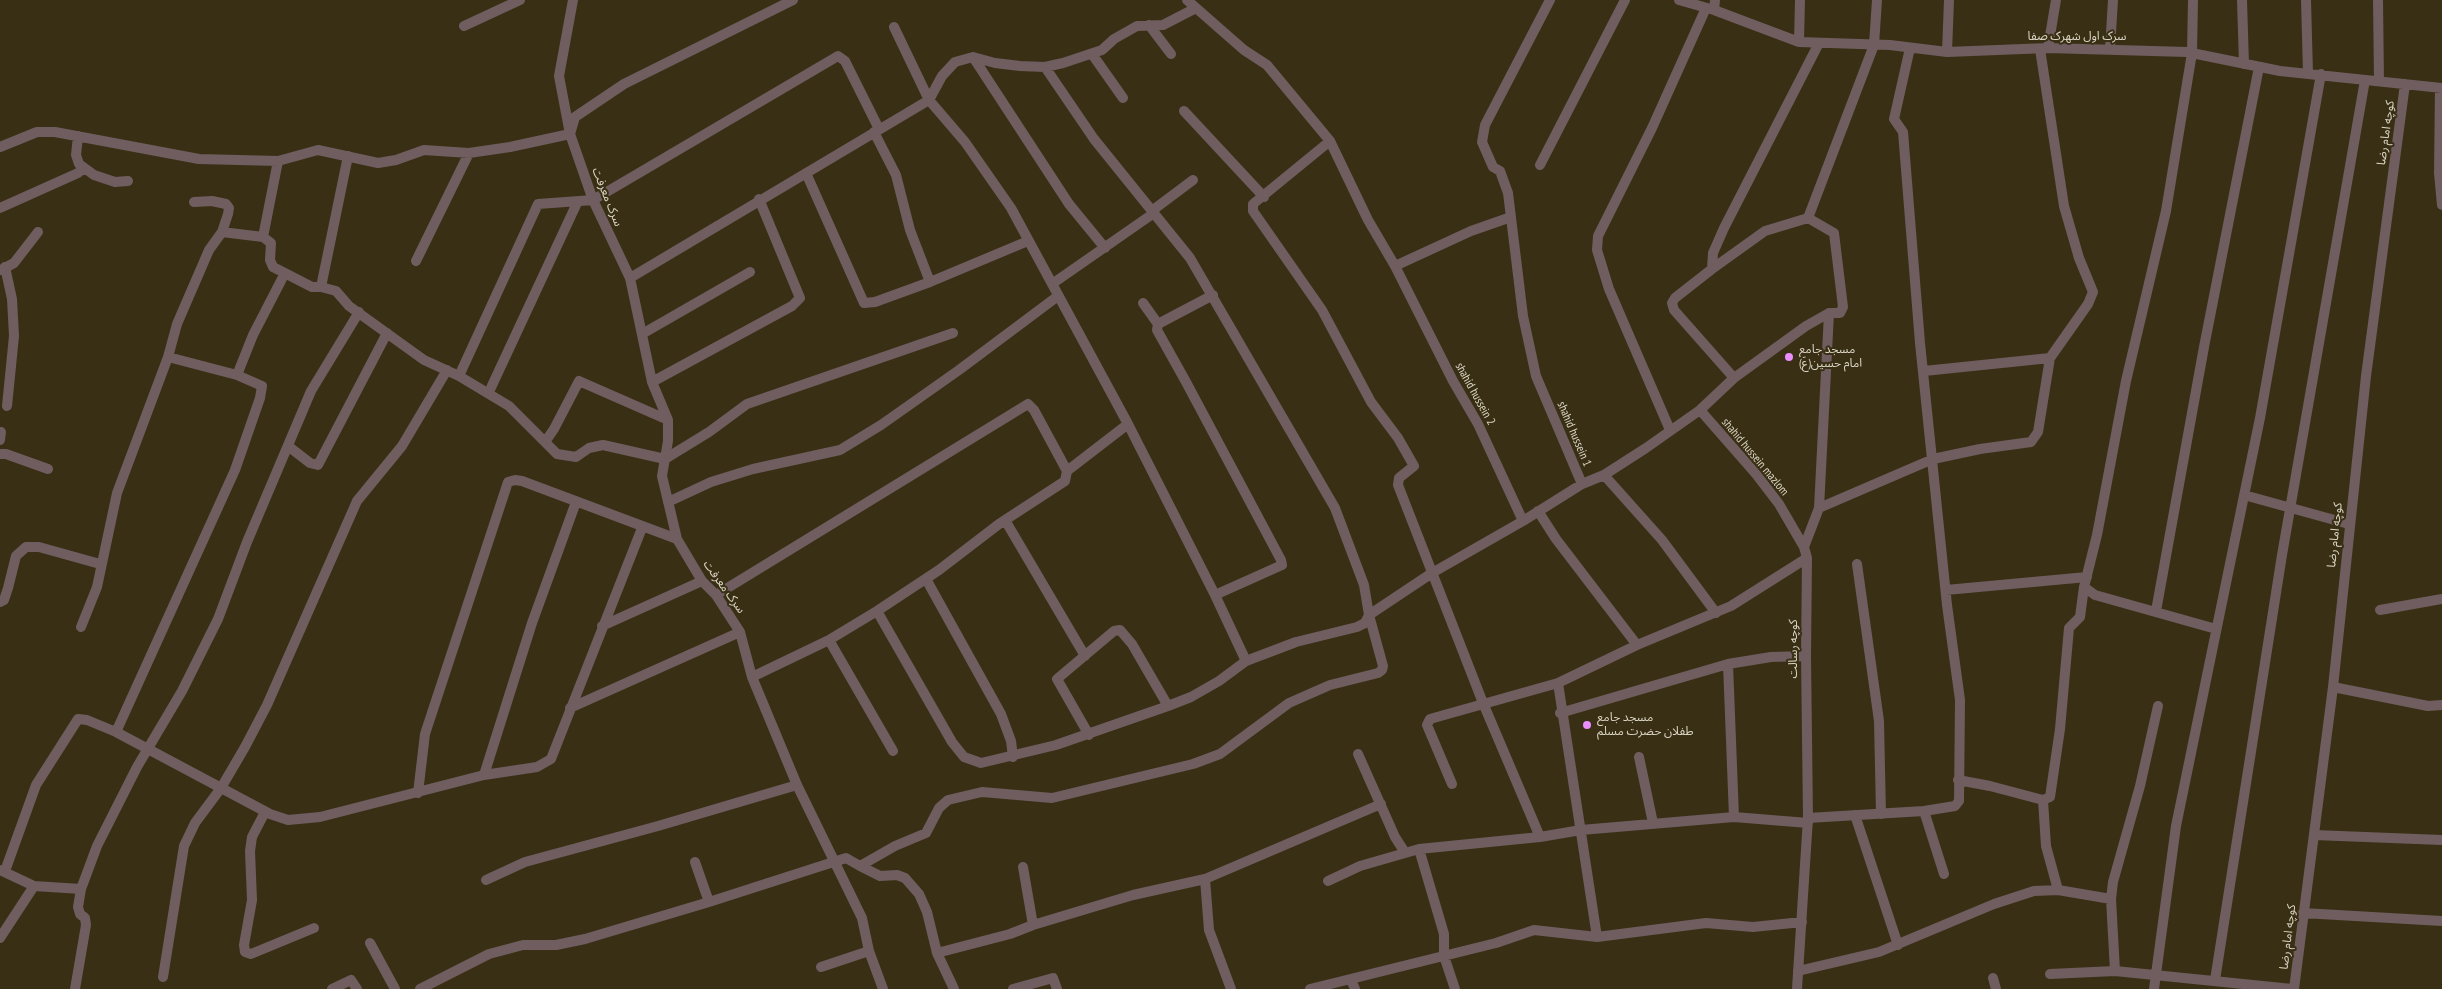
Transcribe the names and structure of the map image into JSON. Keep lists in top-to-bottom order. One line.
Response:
{"streets":{"street":["سرک اول شهرک صفا","کوچه امام رضا","سرک معرفت","shahid hussein 2","shahid hussein 1","shahid hussein mazlom","کوچه رسالت"]},"crossings":[["سرک اول شهرک صفا","کوچه امام رضا"],["shahid hussein 1","shahid hussein mazlom"],["shahid hussein mazlom","کوچه رسالت"]],"places":["مسجد جامع امام حسین(ع)","مسجد جامع طفلان حضرت مسلم"]}
